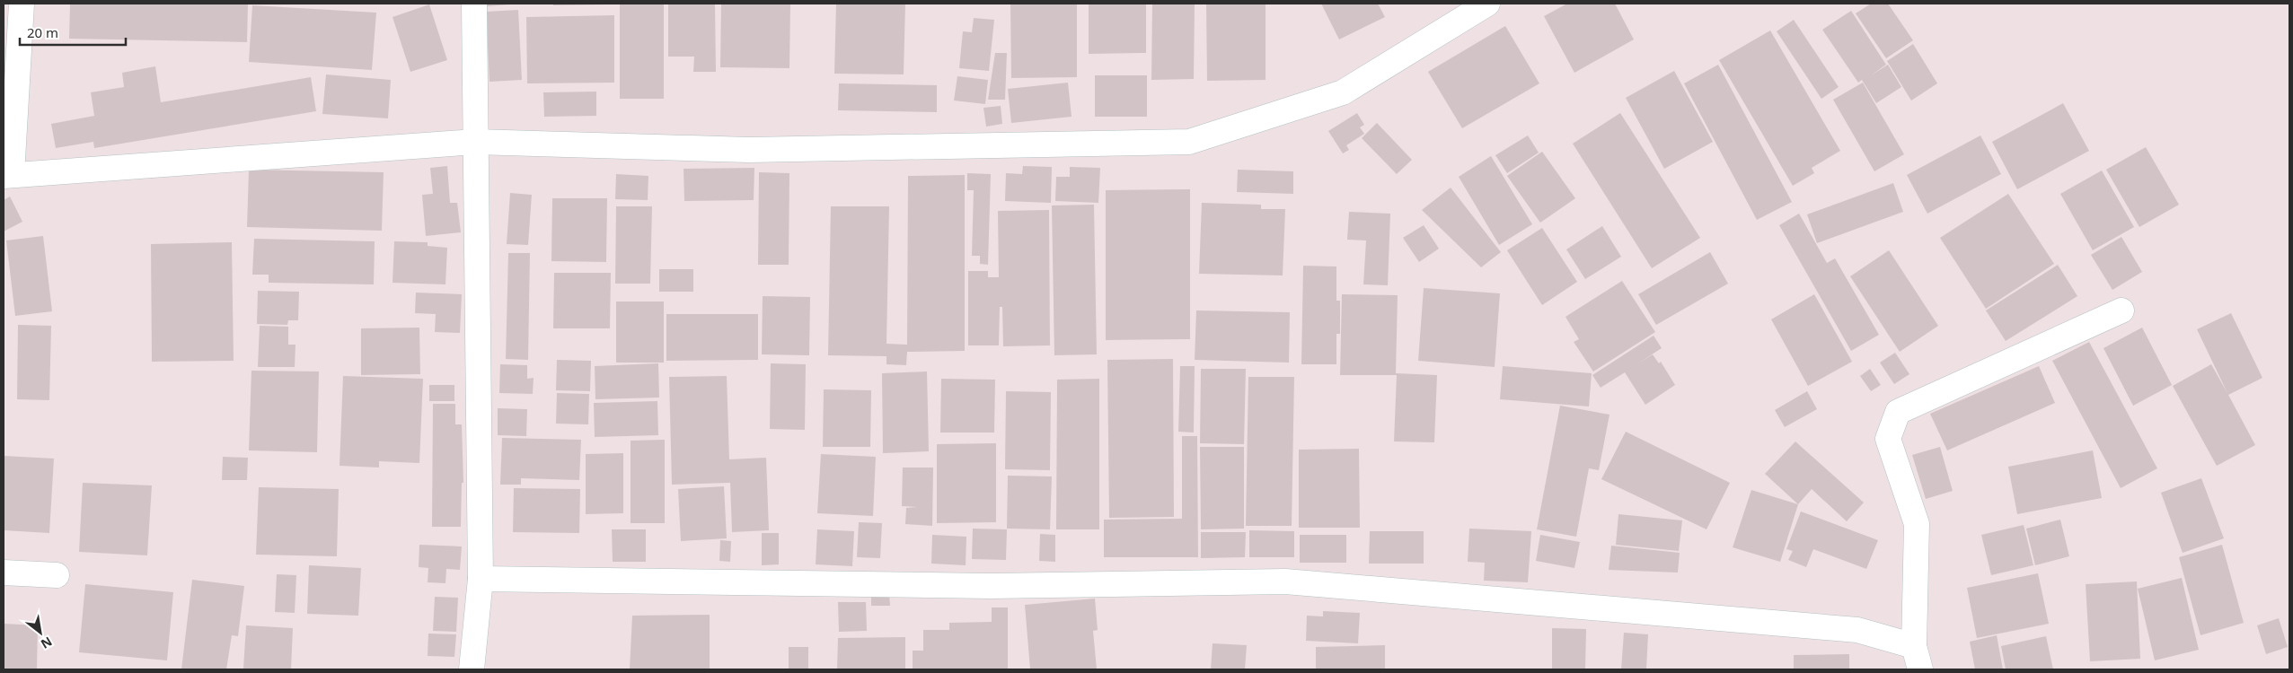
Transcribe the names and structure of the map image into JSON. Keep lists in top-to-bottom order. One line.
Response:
{"scale_bar":"20 m","north":"bottom right"}
